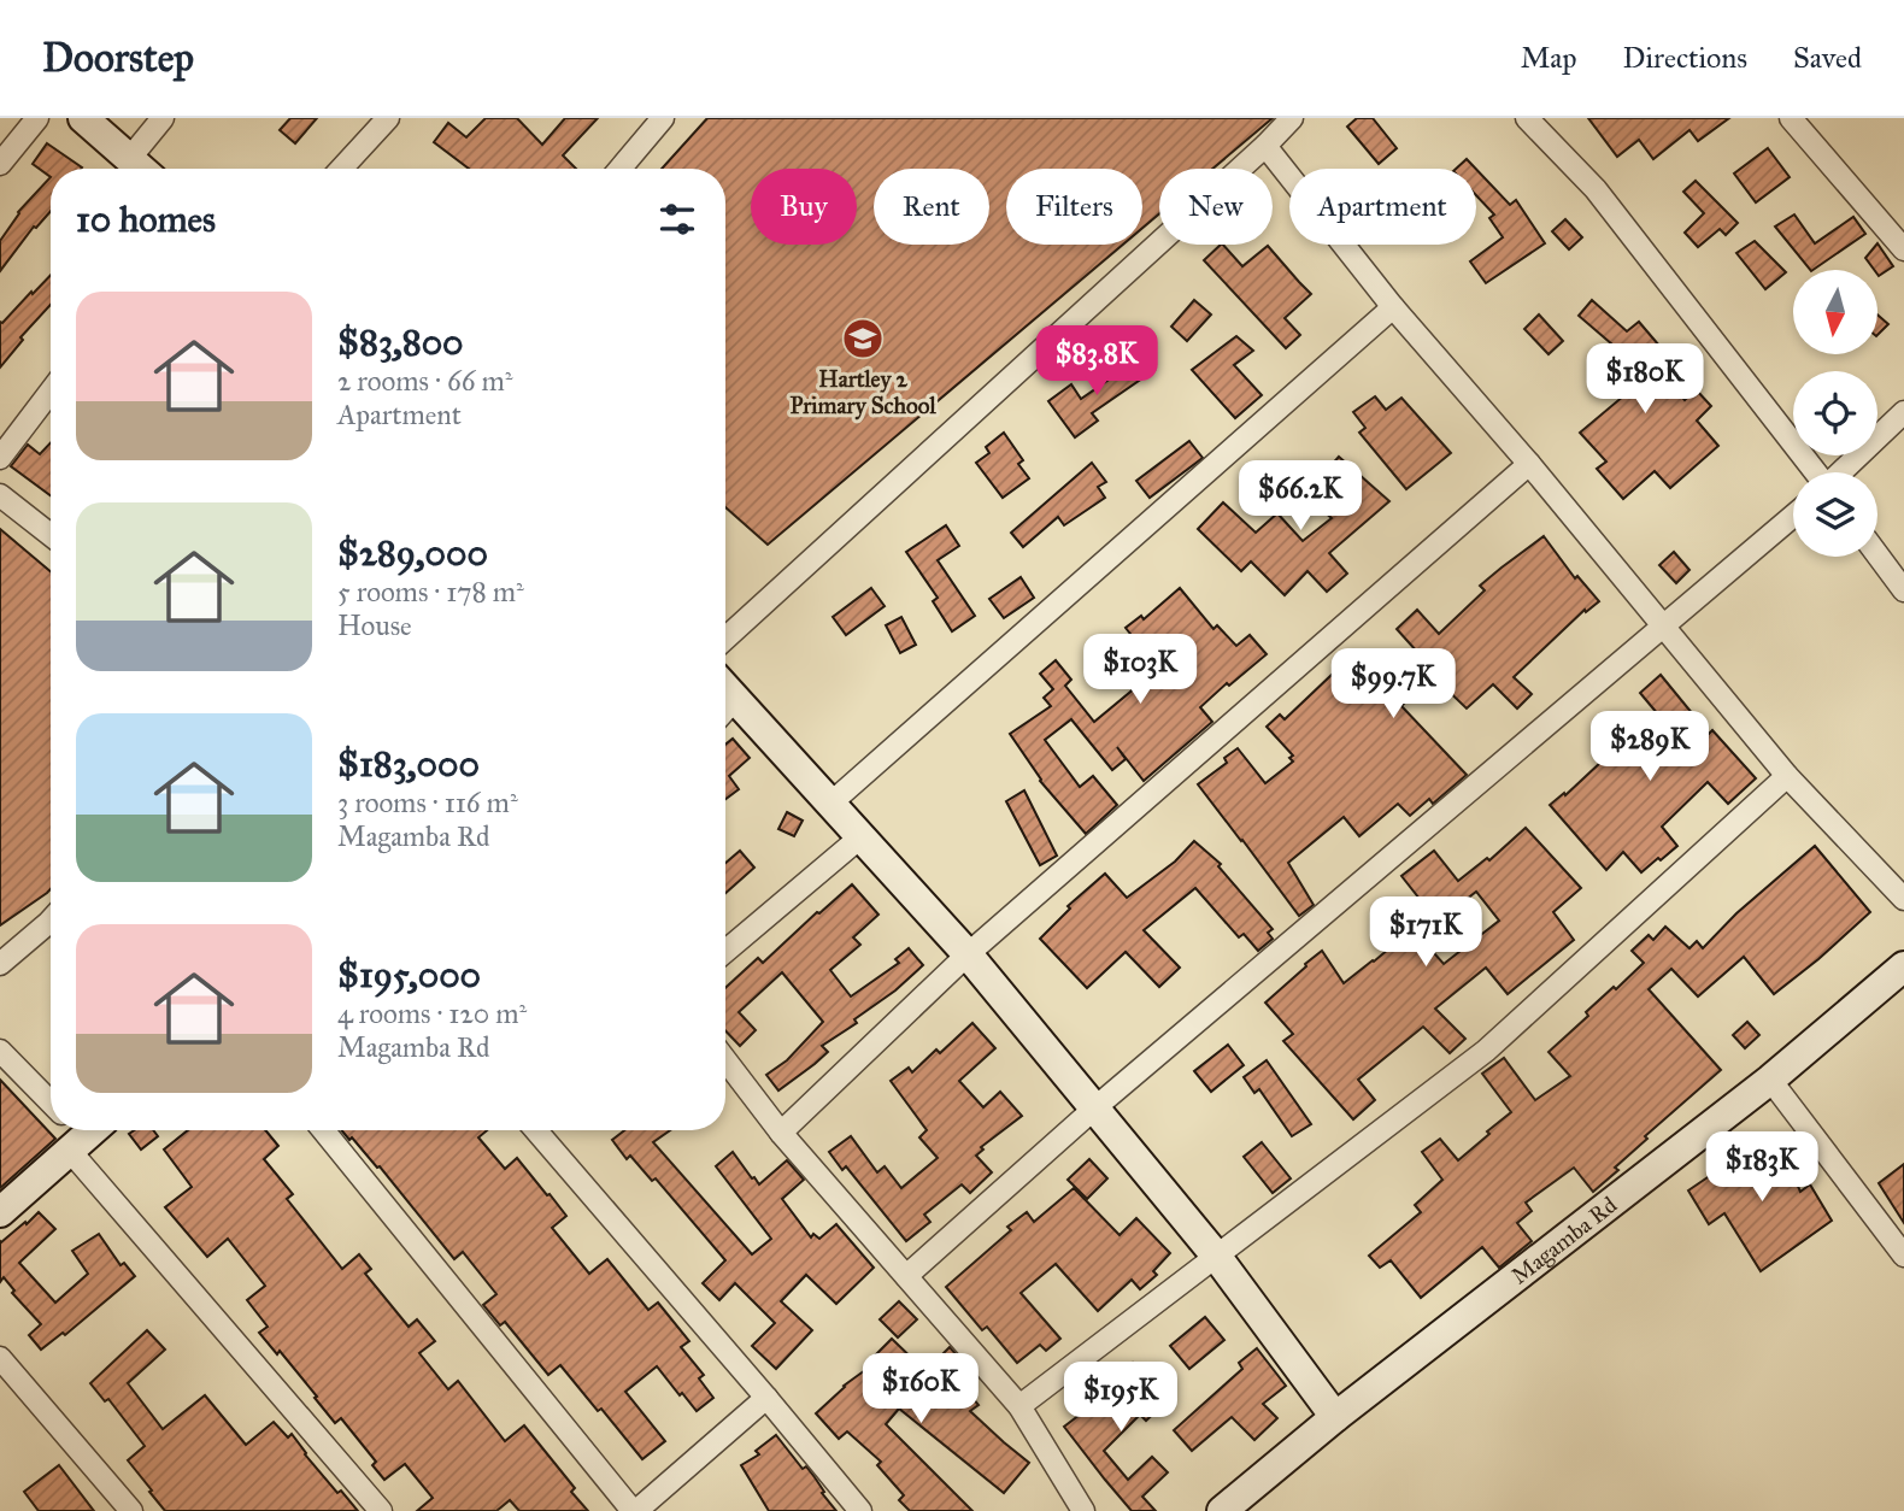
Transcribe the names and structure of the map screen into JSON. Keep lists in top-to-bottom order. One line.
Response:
{"streets":{"street":["Magamba Rd"]},"places":{"school or university":["Hartley 2 Primary School"]},"north":"bottom","page":{"header":"Doorstep","nav":["Map","Directions","Saved"],"chip":["Buy","Rent","Filters","New","Apartment"],"heading":"10 homes","list":[{"name":"$83,800","note":"2 rooms · 66 m² · Apartment"},{"name":"$289,000","note":"5 rooms · 178 m² · House"},{"name":"$183,000","note":"3 rooms · 116 m² · Magamba Rd"},{"name":"$195,000","note":"4 rooms · 120 m² · Magamba Rd"}],"price":["$83.8K","$180K","$66.2K","$103K","$99.7K","$289K","$171K","$183K","$160K","$195K"]}}
